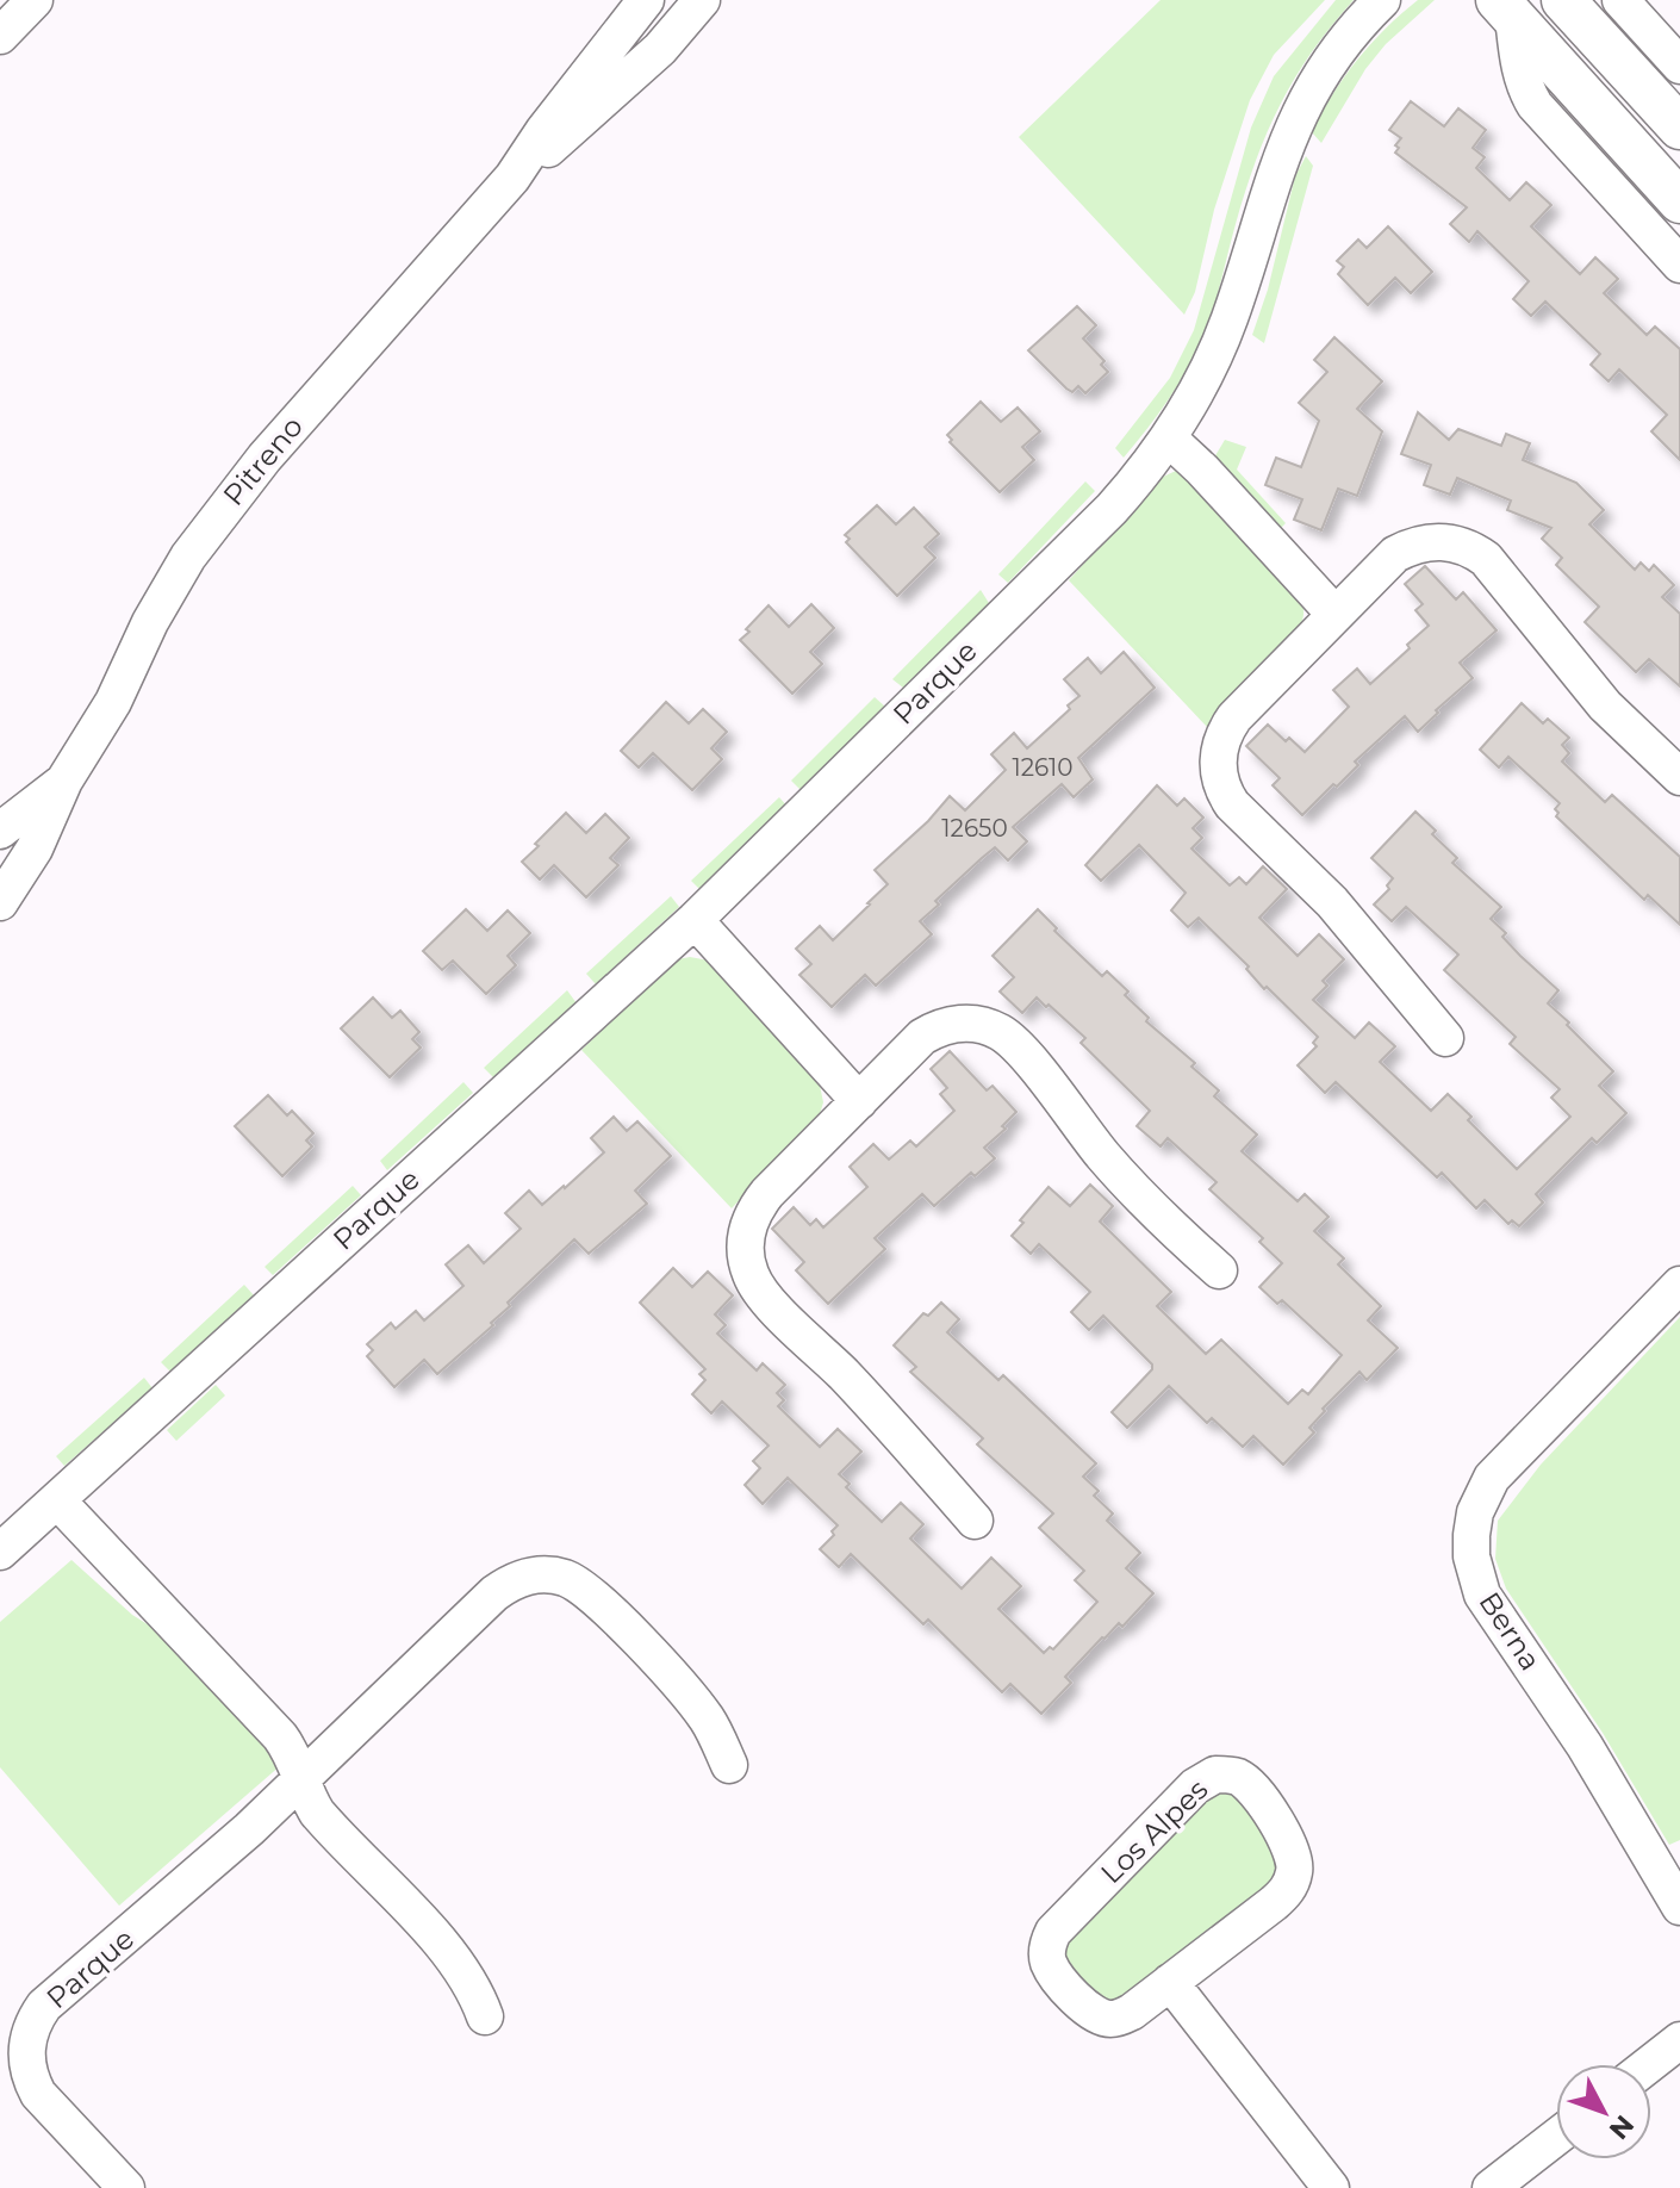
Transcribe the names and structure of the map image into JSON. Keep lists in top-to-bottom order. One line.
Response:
{"streets":{"street":["Pitreno","Parque","Berna","Los Alpes"]},"house_numbers":["12610","12650"],"north":"bottom right"}
